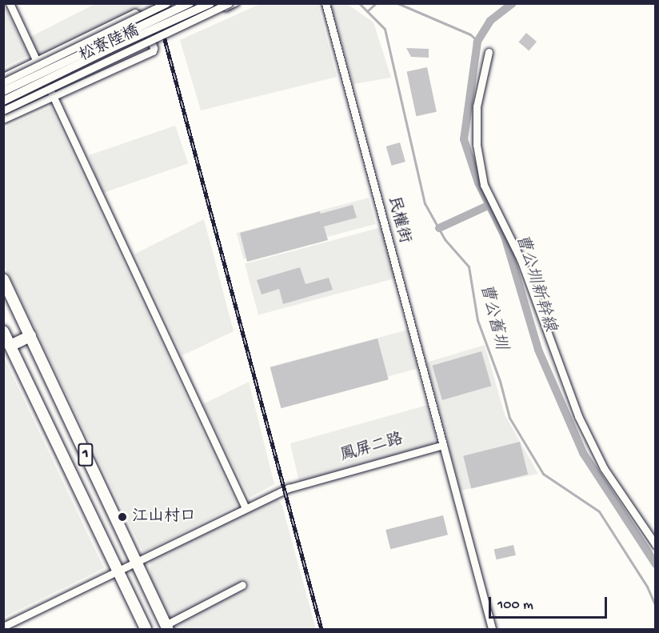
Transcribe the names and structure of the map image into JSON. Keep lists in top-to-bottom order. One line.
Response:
{"streets":{"main road":["1"],"street":["松寮陸橋","民權街","鳳屏二路"]},"crossings":[["民權街","鳳屏二路"],["鳳屏二路","1"]],"water":["曹公圳新幹線","曹公舊圳"],"places":["江山村口"],"scale_bar":"100 m"}
